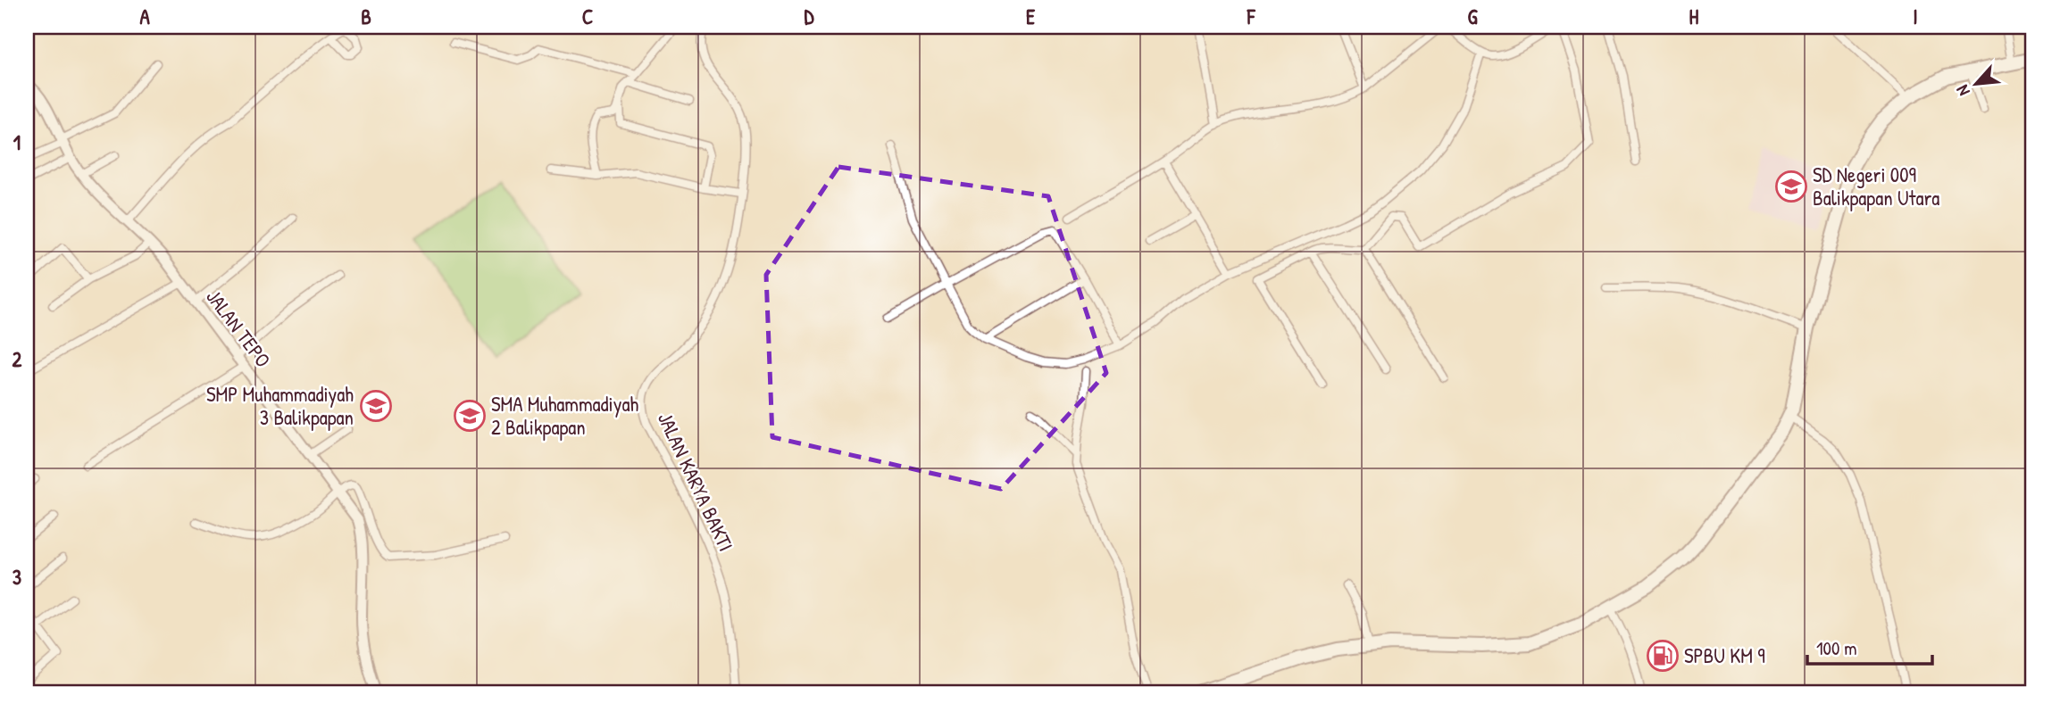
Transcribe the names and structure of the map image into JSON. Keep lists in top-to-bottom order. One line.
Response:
{"streets":{"street":["JALAN TEPO","JALAN KARYA BAKTI"]},"places":{"school or university":["SD Negeri 009 Balikpapan Utara","SMP Muhammadiyah 3 Balikpapan","SMA Muhammadiyah 2 Balikpapan"],"fuel station":["SPBU KM 9"]},"scale_bar":"100 m","north":"bottom left","grid":{"columns":["A","B","C","D","E","F","G","H","I"],"rows":["1","2","3"]}}
